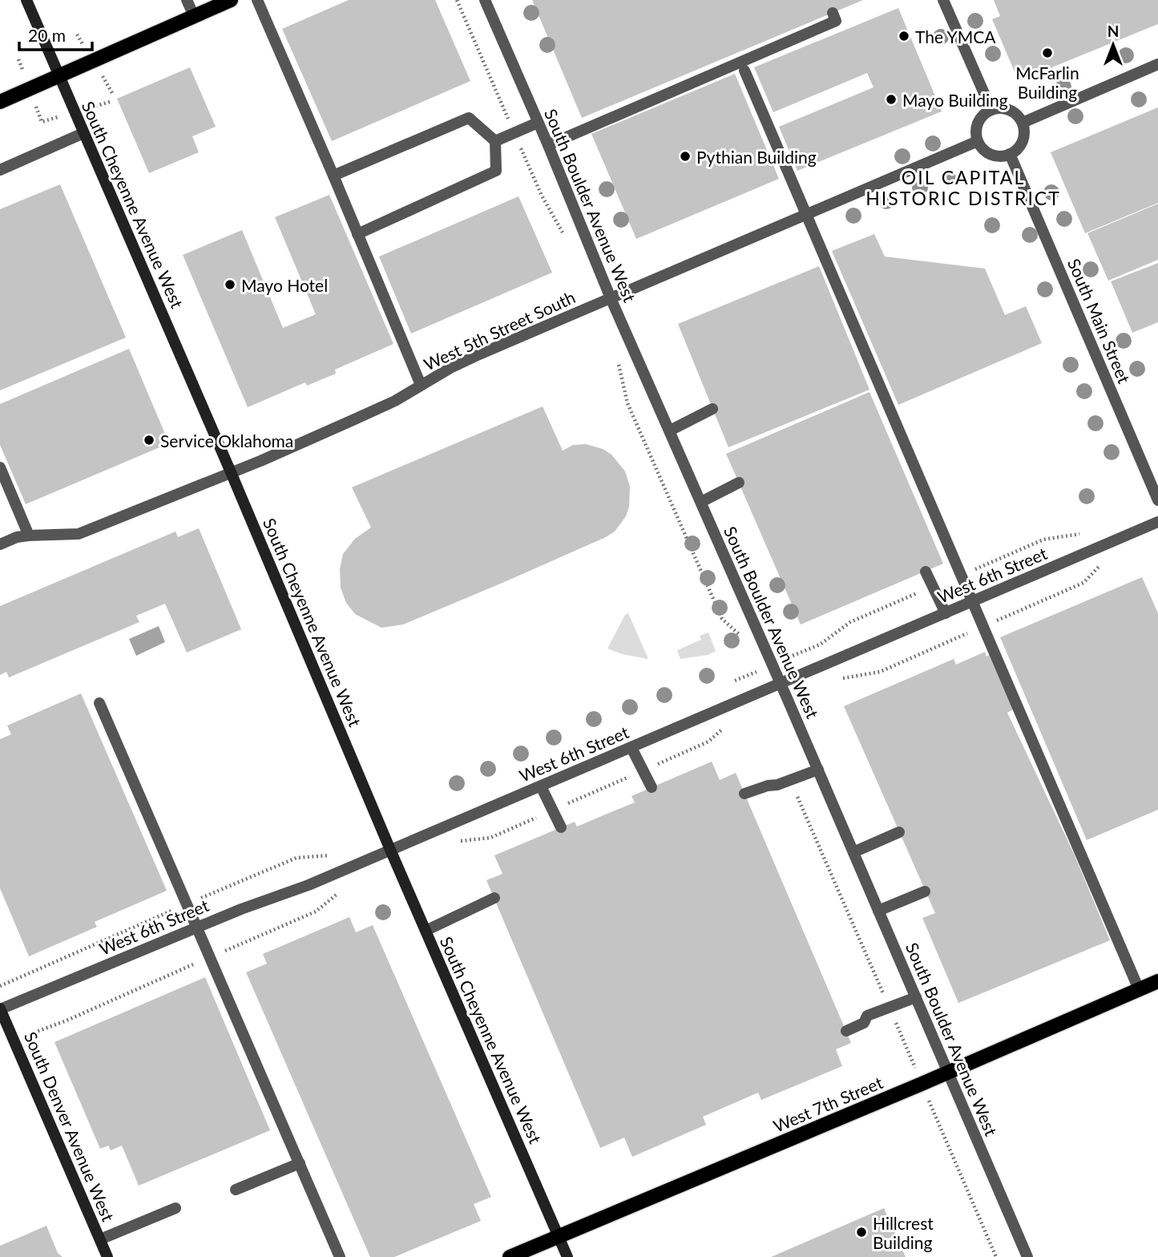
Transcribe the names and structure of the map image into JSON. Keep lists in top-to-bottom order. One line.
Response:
{"streets":{"main road":["South Cheyenne Avenue West","West 7th Street","South Denver Avenue West"],"street":["South Boulder Avenue West","South Main Street","West 5th Street South","West 6th Street"]},"crossings":[["South Cheyenne Avenue West","West 5th Street South"],["South Cheyenne Avenue West","West 6th Street"],["South Cheyenne Avenue West","West 7th Street"],["South Boulder Avenue West","West 5th Street South"],["South Boulder Avenue West","West 6th Street"],["South Boulder Avenue West","West 7th Street"],["South Main Street","West 5th Street South"],["West 6th Street","South Denver Avenue West"]],"districts":["OIL CAPITAL HISTORIC DISTRICT"],"places":["The YMCA","McFarlin Building","Mayo Building","Pythian Building","Mayo Hotel","Service Oklahoma","Hillcrest Building"],"scale_bar":"20 m","north":"top"}
